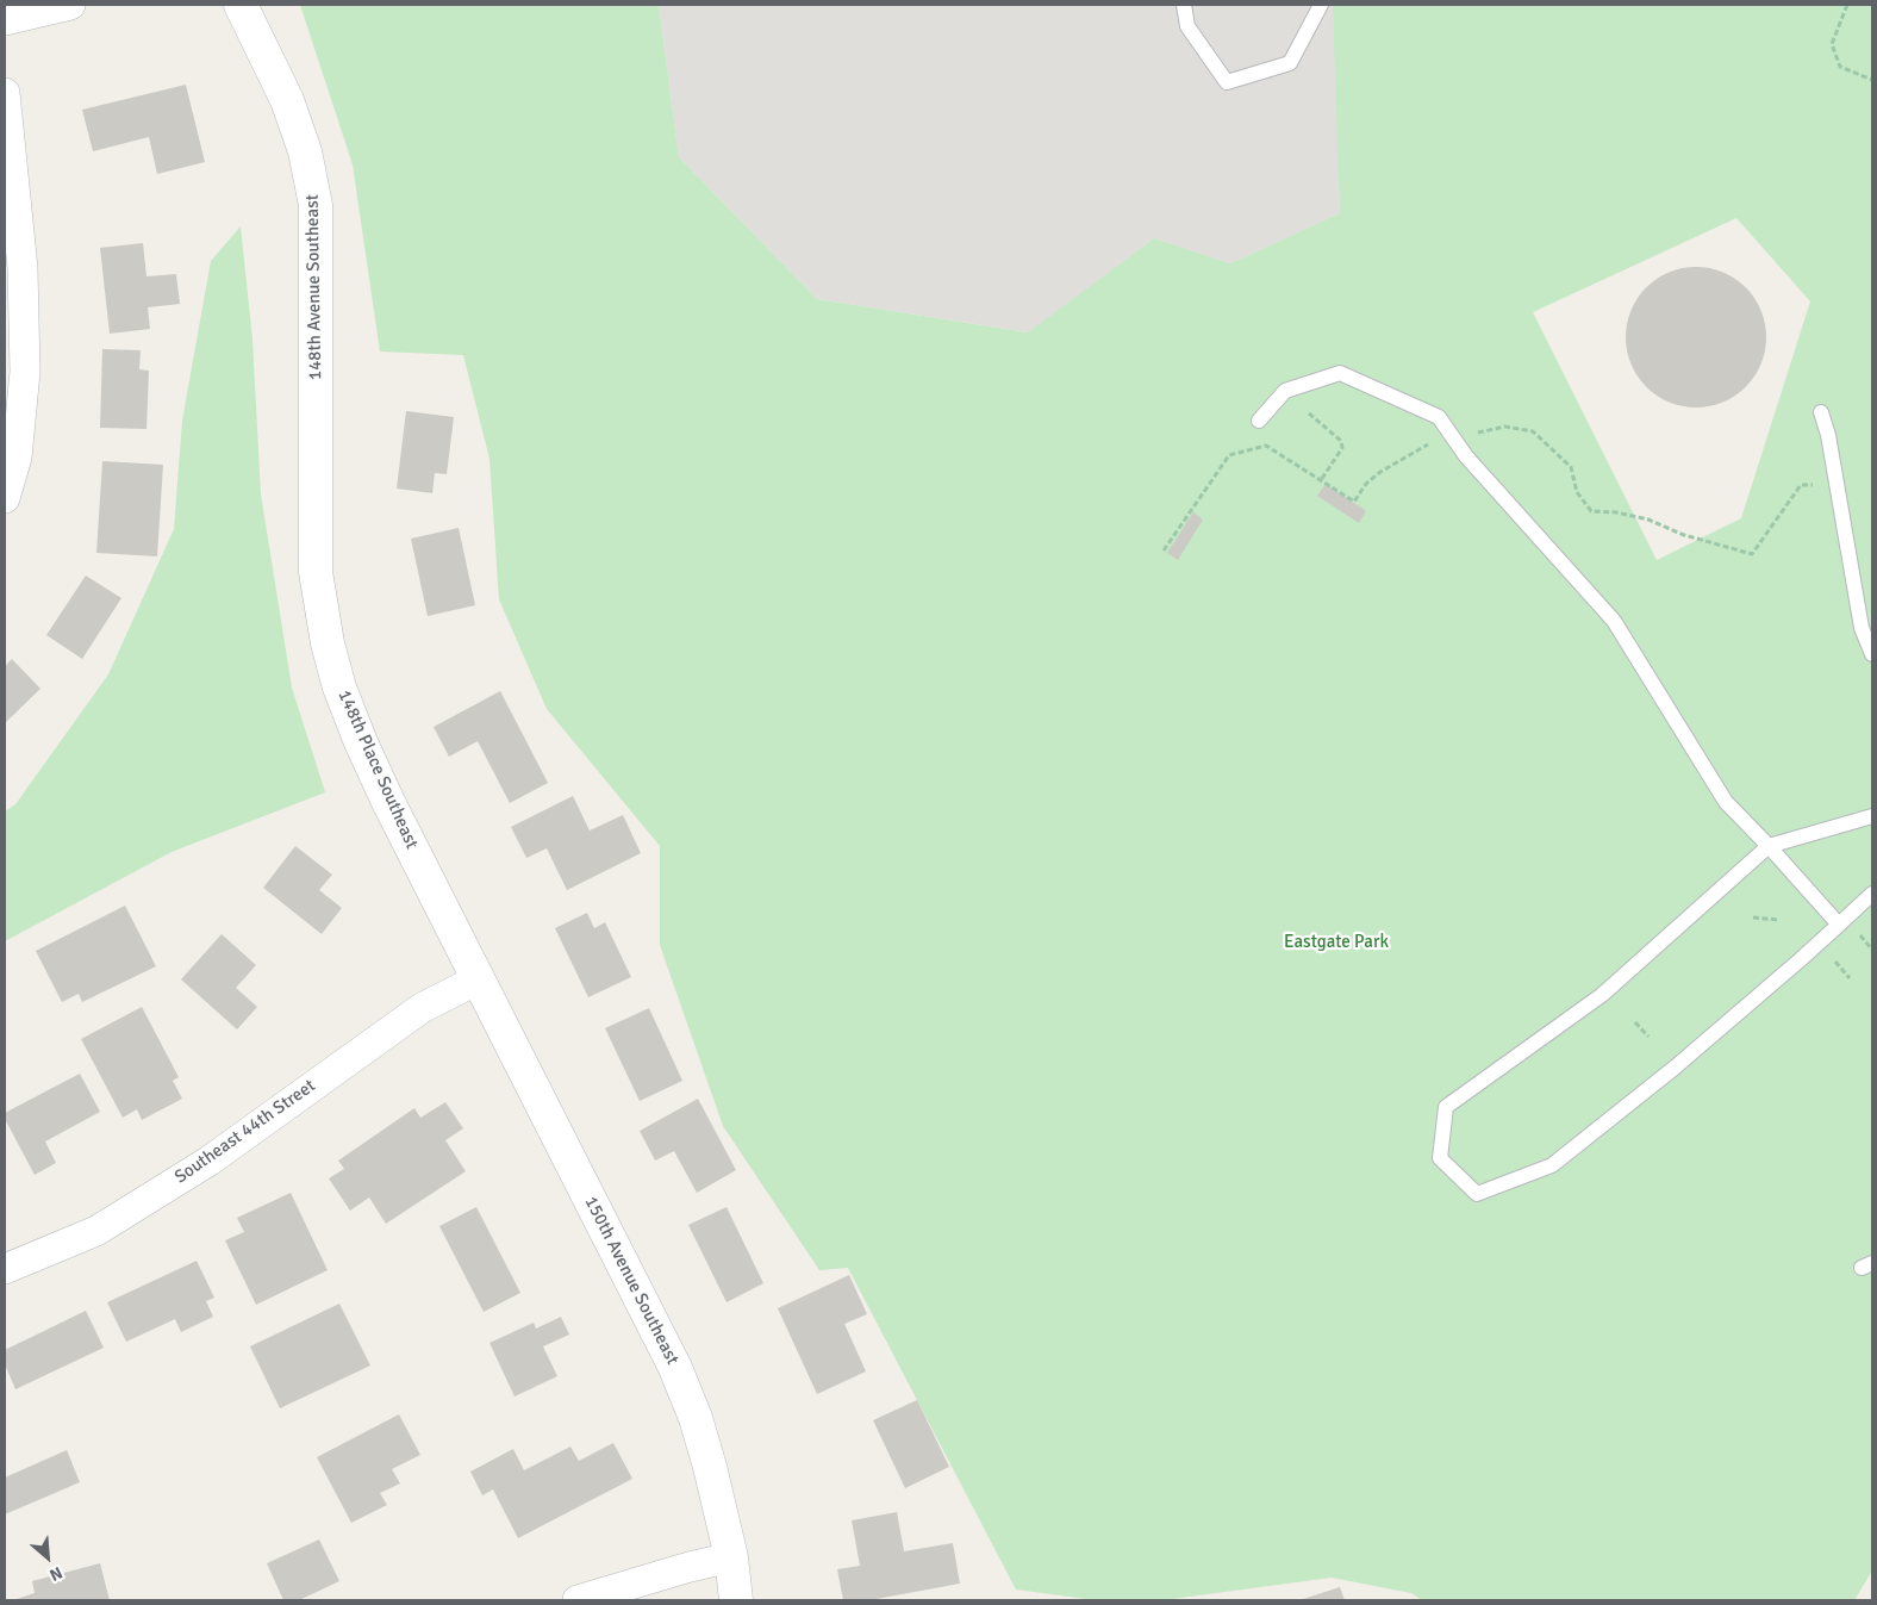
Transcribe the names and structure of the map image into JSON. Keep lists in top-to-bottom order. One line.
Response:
{"streets":{"street":["148th Avenue Southeast","148th Place Southeast","Southeast 44th Street","150th Avenue Southeast"]},"crossings":[["148th Avenue Southeast","148th Place Southeast"],["148th Place Southeast","Southeast 44th Street"],["148th Place Southeast","150th Avenue Southeast"],["Southeast 44th Street","150th Avenue Southeast"]],"parks":["Eastgate Park"],"north":"bottom right"}
